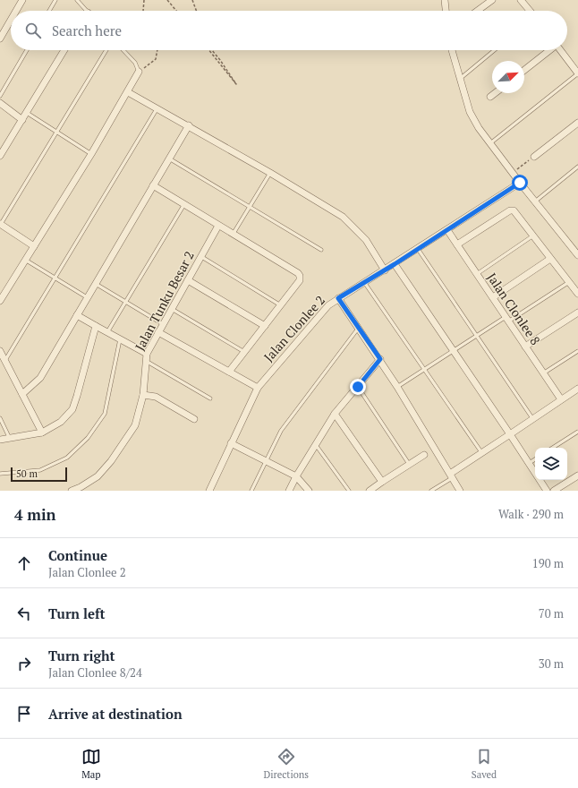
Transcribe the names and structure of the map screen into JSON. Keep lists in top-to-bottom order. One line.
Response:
{"streets":{"street":["Jalan Tunku Besar 2","Jalan Clonlee 8","Jalan Clonlee 2"]},"crossings":[["Jalan Clonlee 8","Jalan Clonlee 2"]],"scale_bar":"50 m","north":"top right","page":{"search":"Search here","scale":"50 m","heading":["4 min","Walk · 290 m"],"list":[["Continue","Jalan Clonlee 2","190 m"],["Turn left","70 m"],["Turn right","Jalan Clonlee 8/24","30 m"],"Arrive at destination"],"nav":["Map","Directions","Saved"]}}
